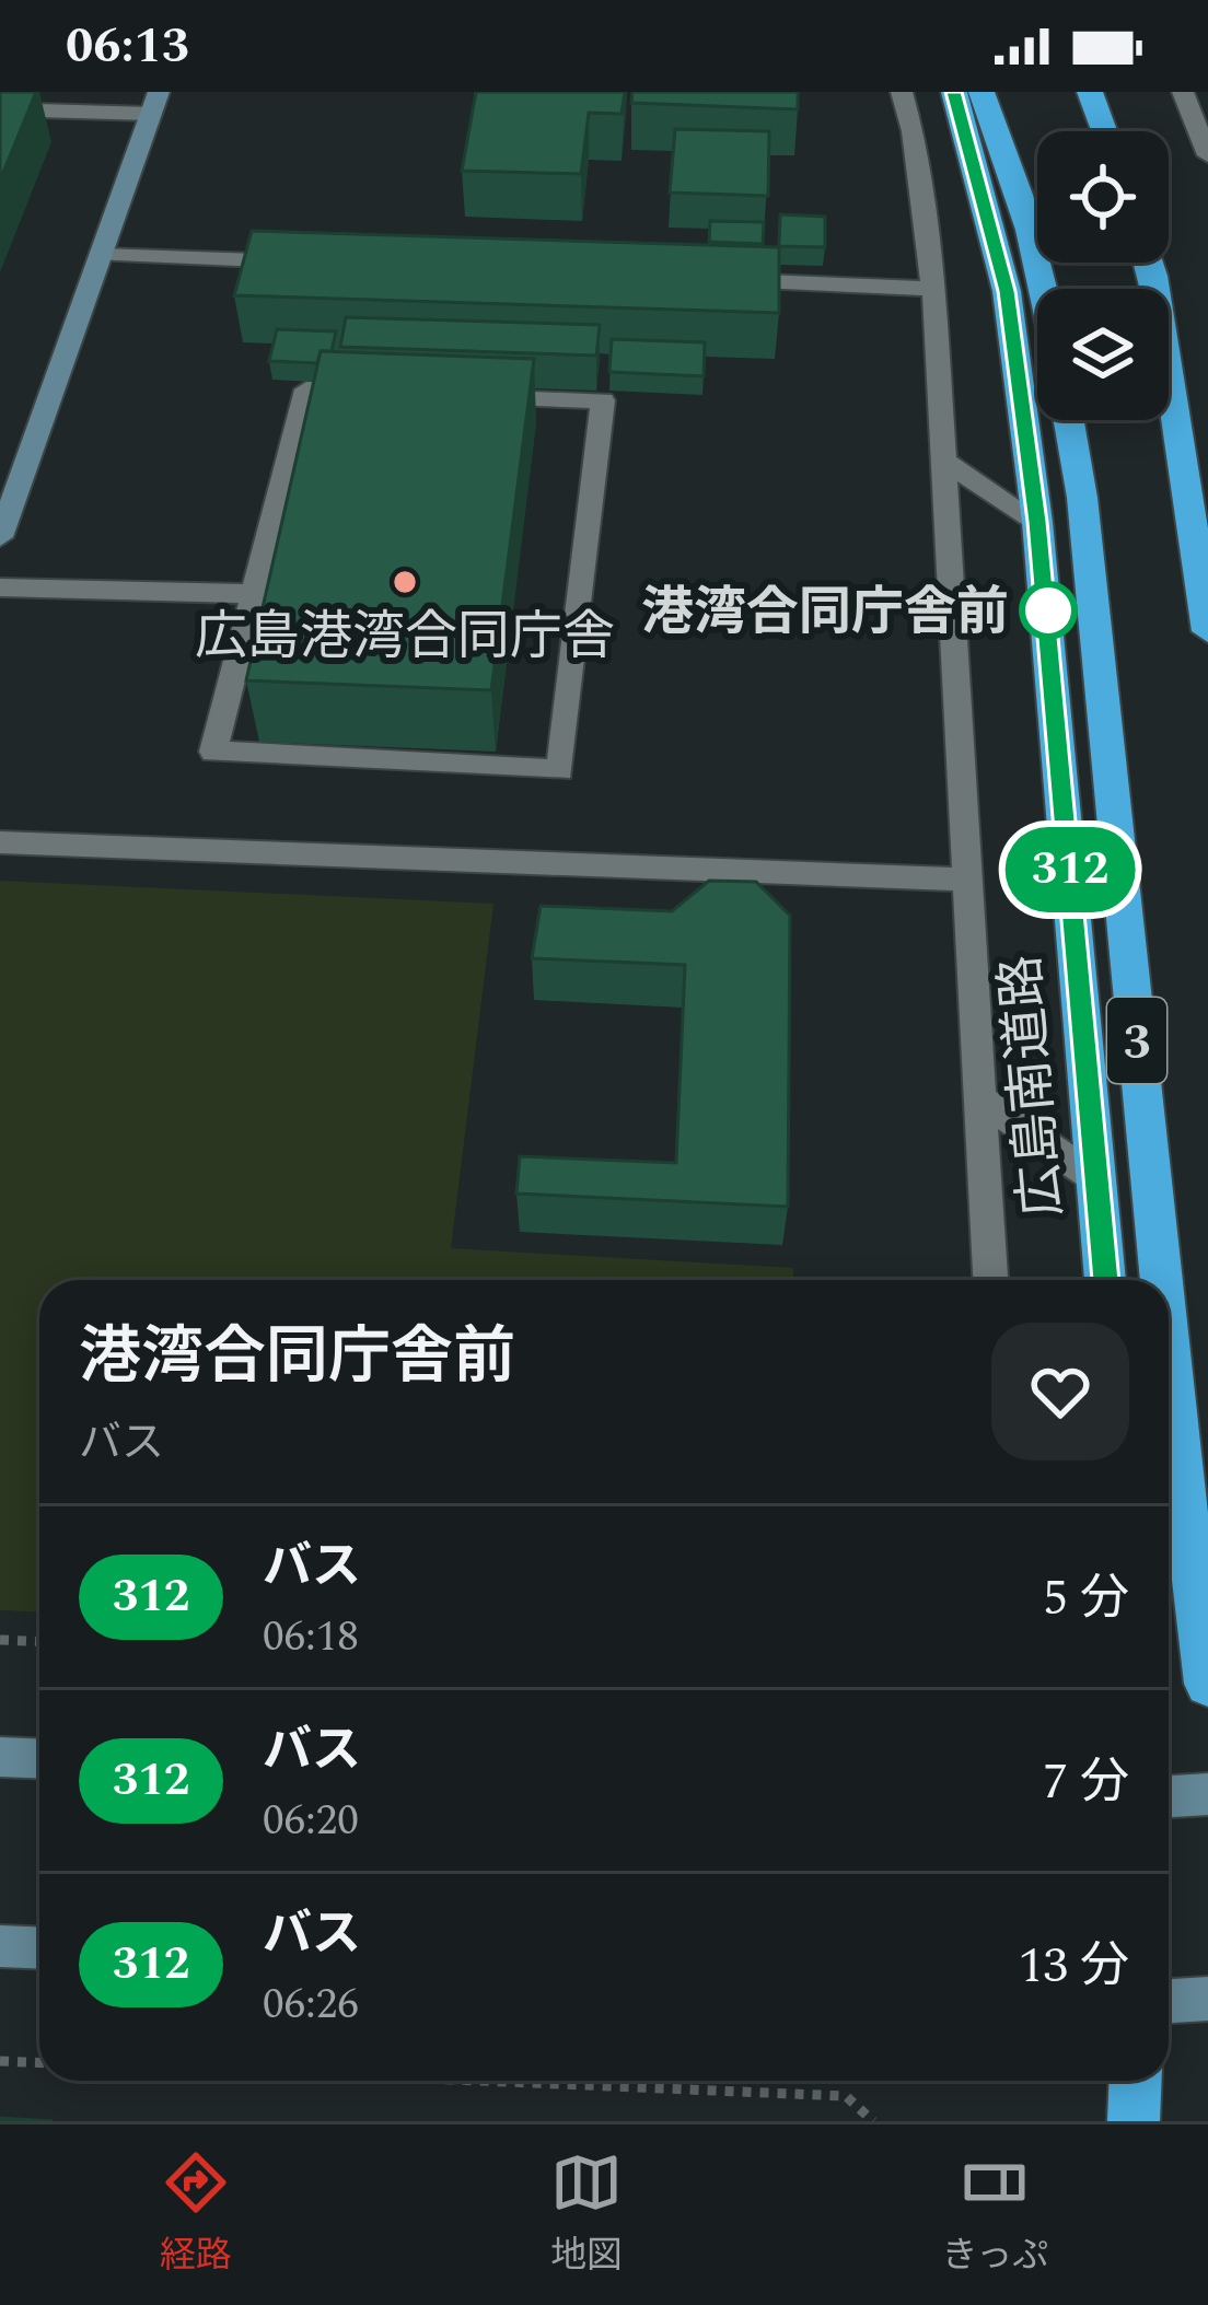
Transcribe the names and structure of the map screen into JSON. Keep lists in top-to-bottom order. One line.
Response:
{"streets":{"highway":["3","広島南道路"]},"places":["広島港湾合同庁舎","港湾合同庁舎前"],"lines":["bus line 312"],"page":{"status":"06:13","on_map":"312","heading":["港湾合同庁舎前","バス"],"list":[{"mark":"312","name":"バス","note":"06:18","value":"5 分"},{"mark":"312","name":"バス","note":"06:20","value":"7 分"},{"mark":"312","name":"バス","note":"06:26","value":"13 分"}],"tabs":["経路","地図","きっぷ"]}}
